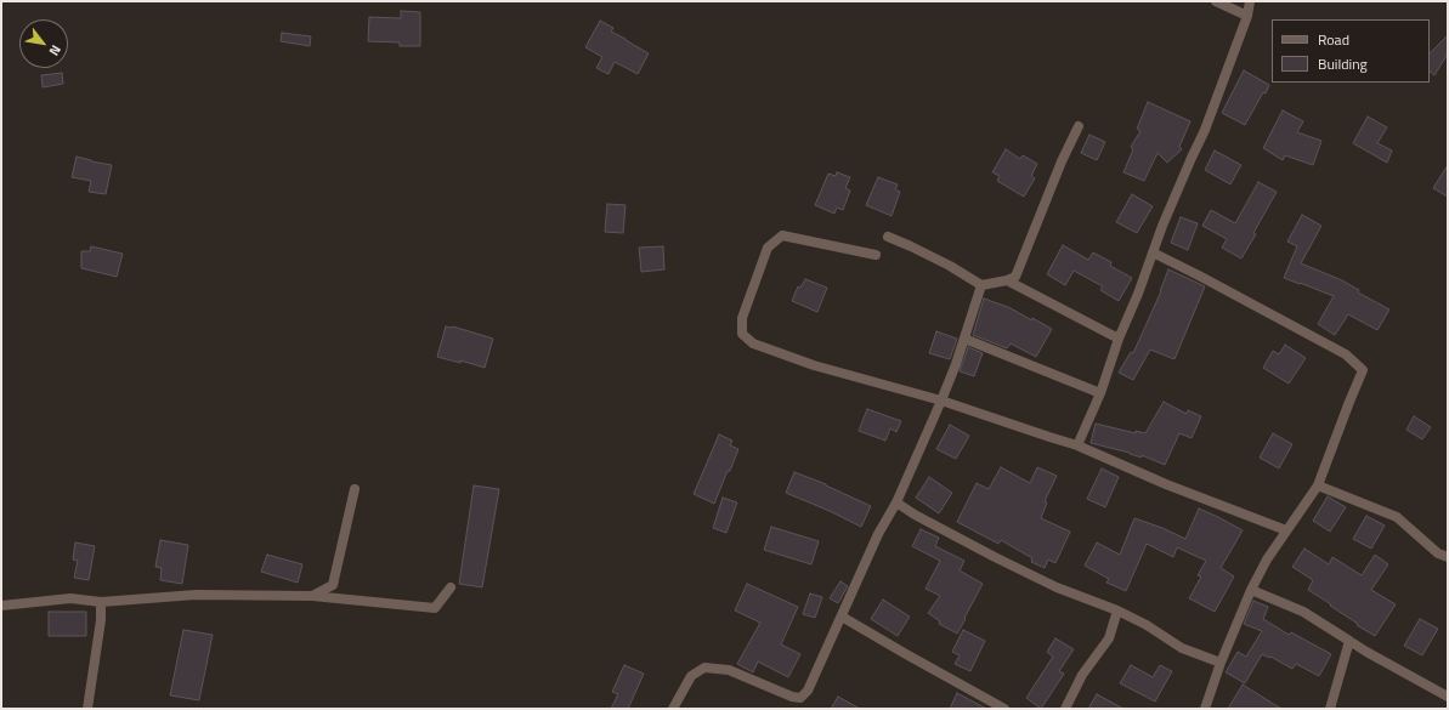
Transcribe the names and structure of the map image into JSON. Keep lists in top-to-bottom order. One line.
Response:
{"legend":["Road","Building"],"north":"bottom right"}
